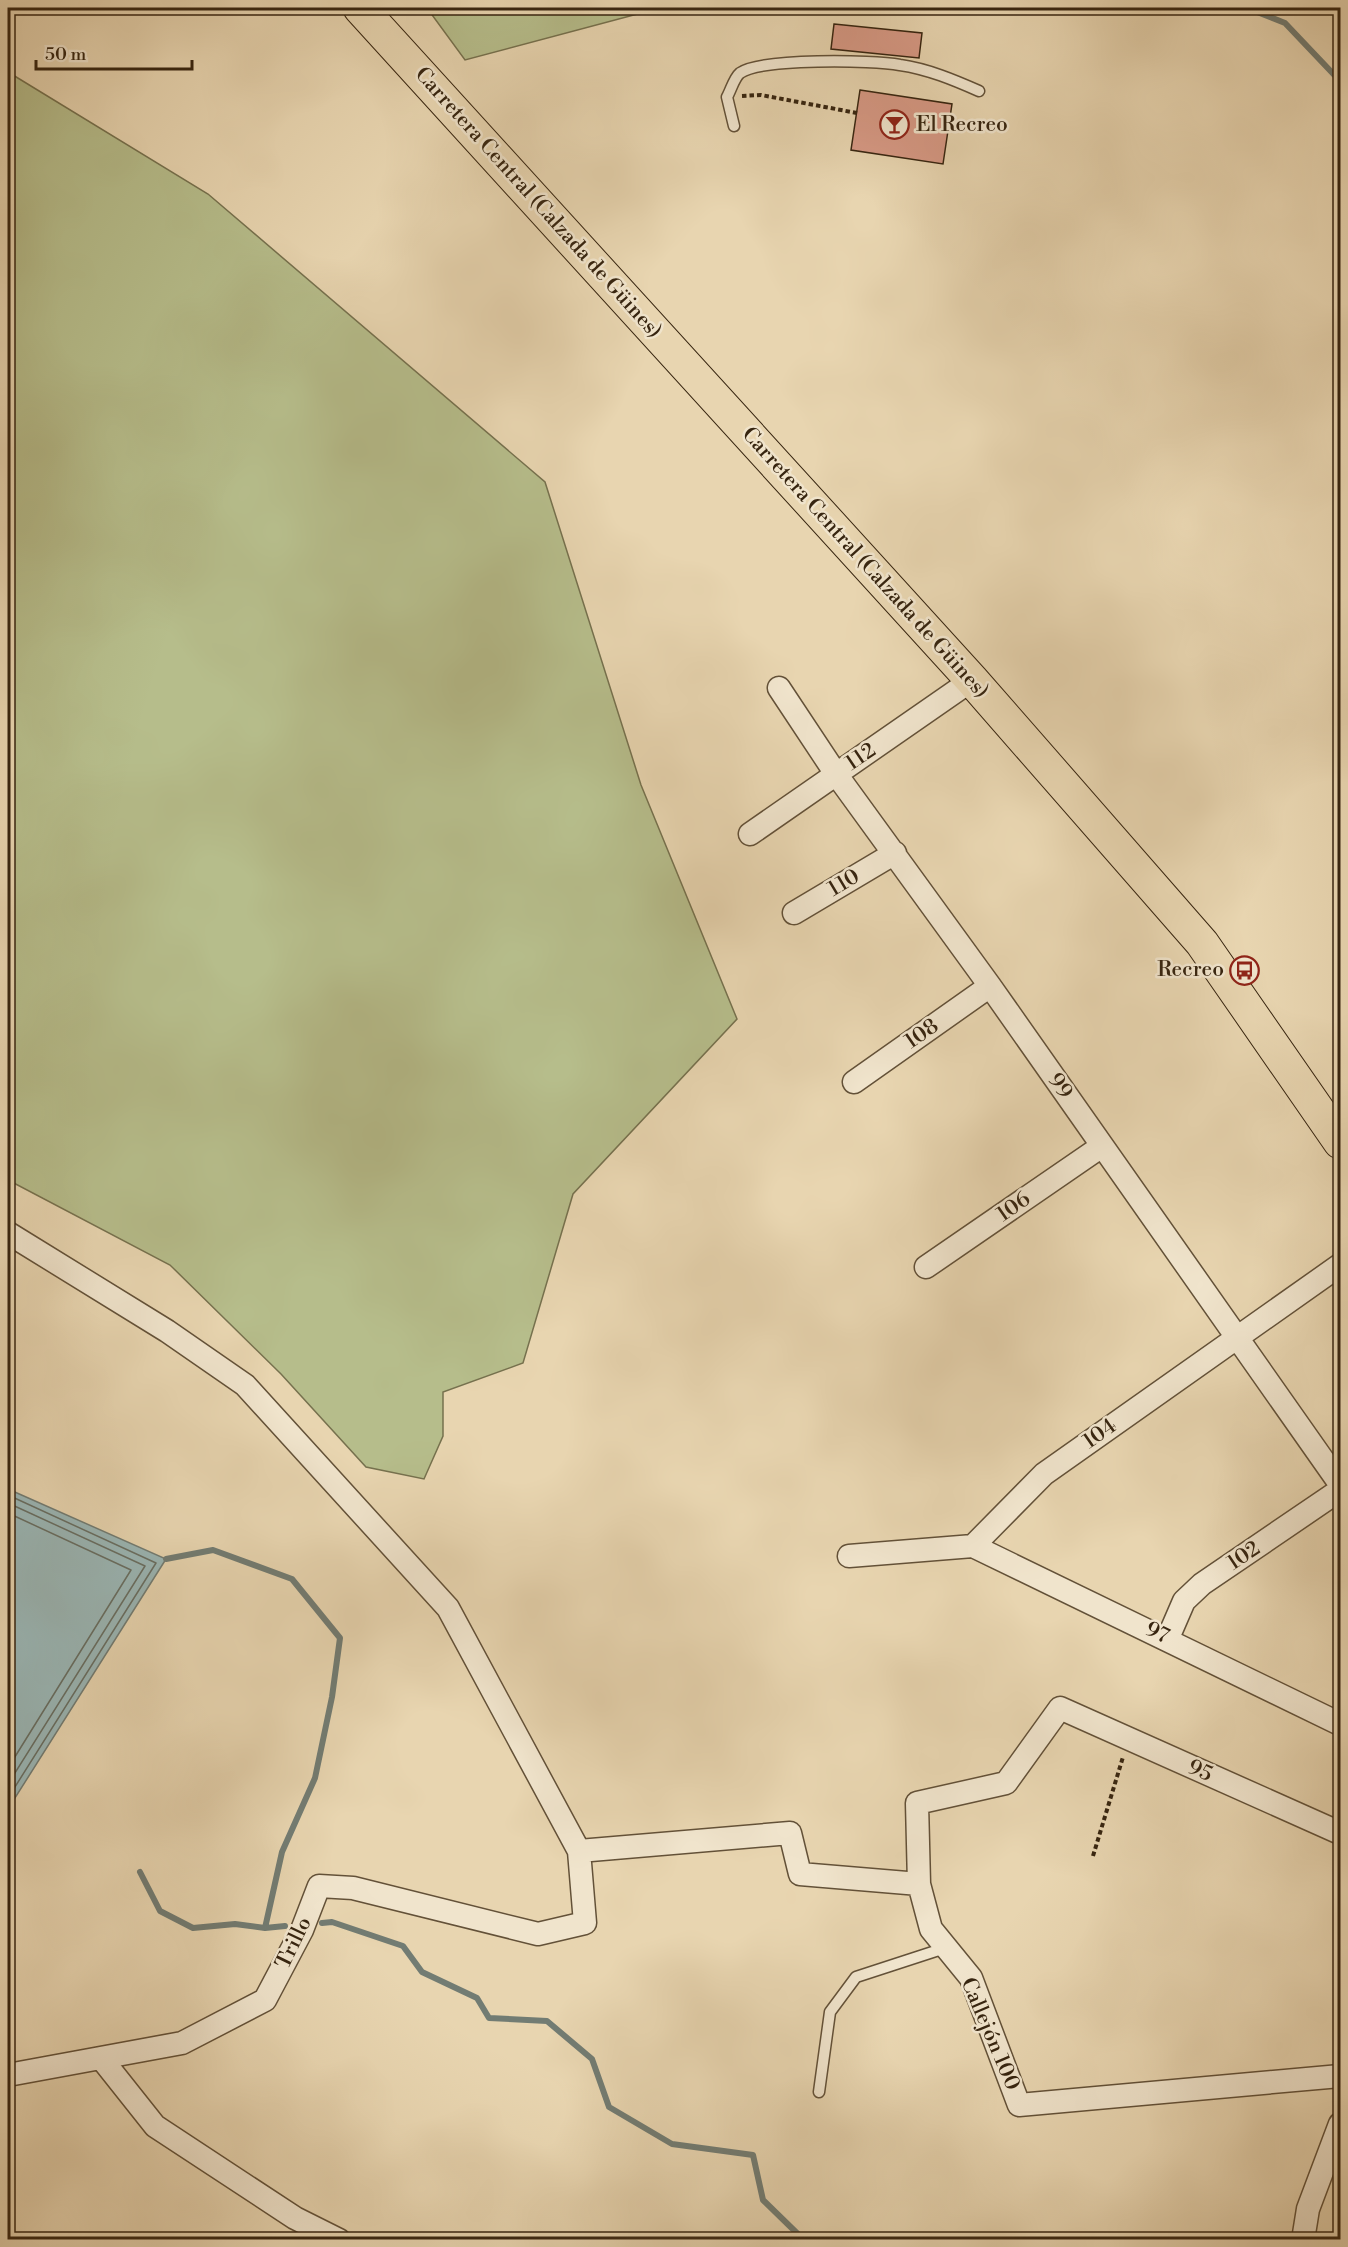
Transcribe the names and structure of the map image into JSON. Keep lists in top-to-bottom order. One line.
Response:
{"streets":{"main road":["Carretera Central (Calzada de Güines)"],"street":["112","110","108","99","106","104","102","97","95","Trillo","Callejón 100"]},"crossings":[["Carretera Central (Calzada de Güines)","112"],["112","99"],["110","99"],["108","99"],["99","106"],["99","104"],["104","97"],["102","97"],["95","Callejón 100"]],"places":{"bar":["El Recreo"],"bus stop":["Recreo"]},"scale_bar":"50 m"}
